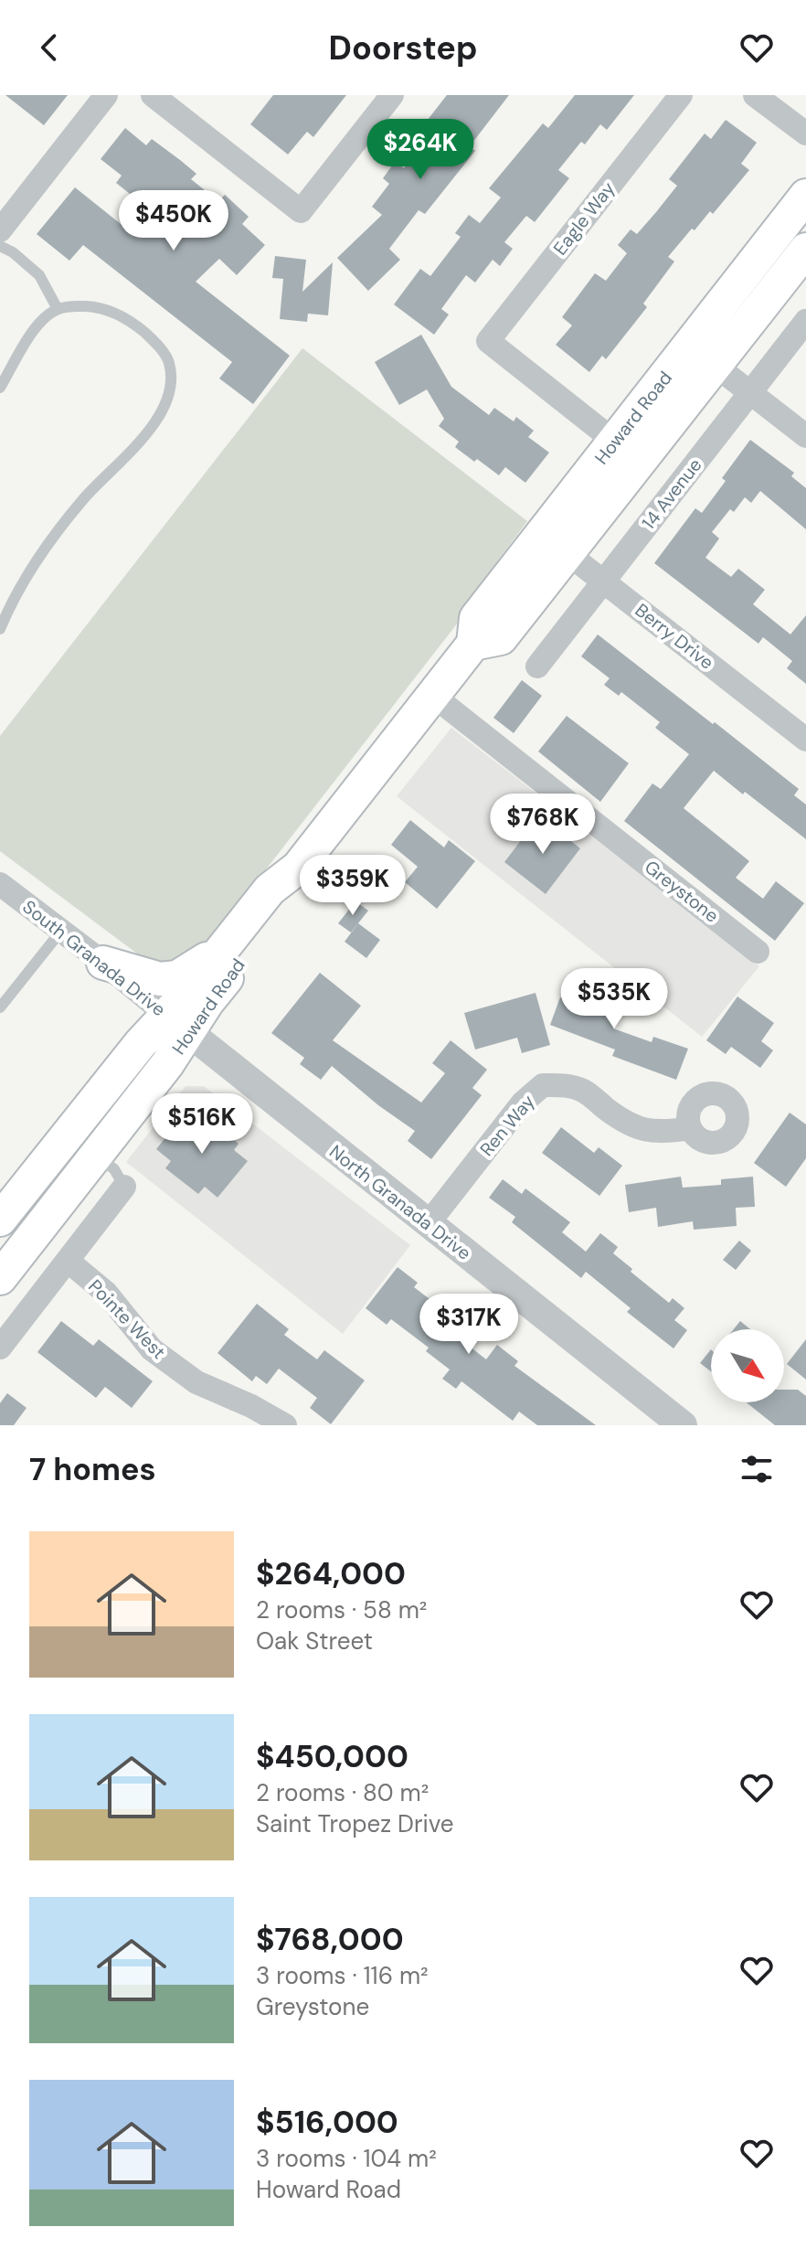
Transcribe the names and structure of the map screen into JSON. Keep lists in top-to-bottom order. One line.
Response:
{"streets":{"main road":["Howard Road"],"street":["Eagle Way","14 Avenue","Berry Drive","Greystone","South Granada Drive","Ren Way","North Granada Drive","Pointe West"]},"crossings":[["Eagle Way","Howard Road"],["Howard Road","Berry Drive"],["Howard Road","Greystone"],["Howard Road","South Granada Drive"],["Howard Road","North Granada Drive"],["14 Avenue","Berry Drive"],["South Granada Drive","North Granada Drive"],["Ren Way","North Granada Drive"]],"north":"bottom right","page":{"header":"Doorstep","price":["$264K","$450K","$768K","$359K","$535K","$516K","$317K"],"heading":"7 homes","list":[{"name":"$264,000","note":"2 rooms · 58 m² · Oak Street"},{"name":"$450,000","note":"2 rooms · 80 m² · Saint Tropez Drive"},{"name":"$768,000","note":"3 rooms · 116 m² · Greystone"},{"name":"$516,000","note":"3 rooms · 104 m² · Howard Road"}]}}
